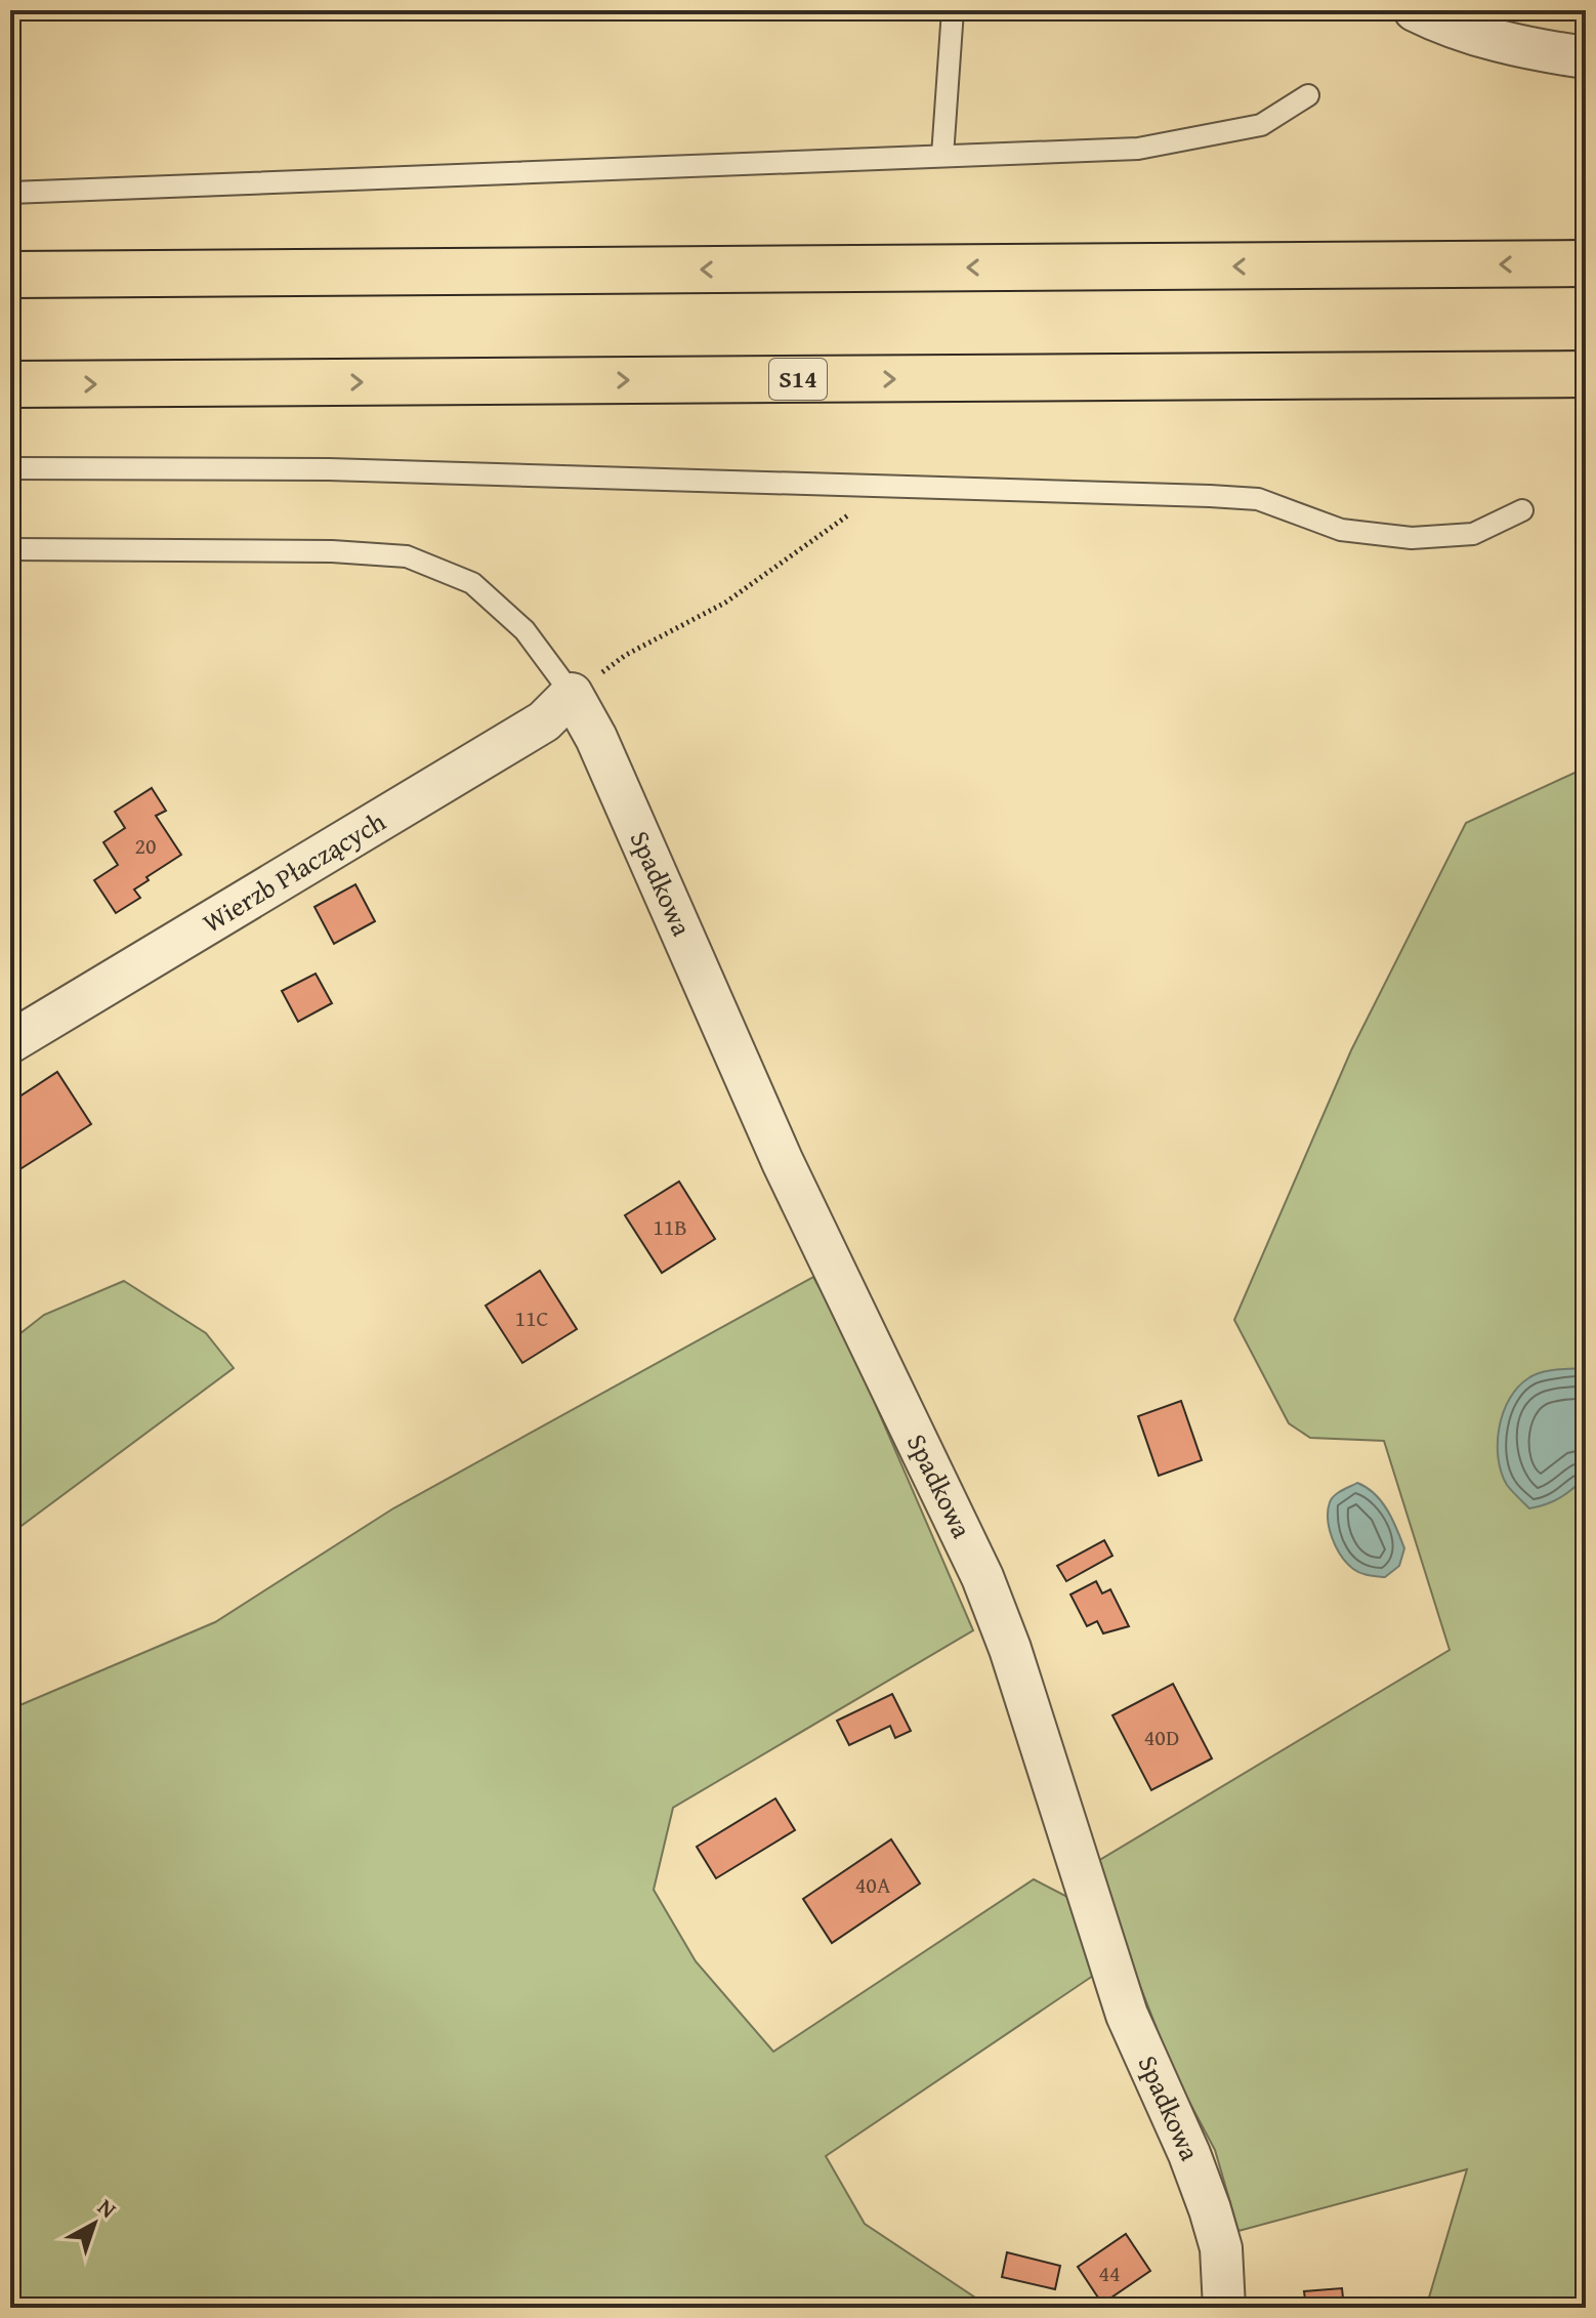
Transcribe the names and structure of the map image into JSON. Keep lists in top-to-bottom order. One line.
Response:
{"streets":{"highway":["S14"],"street":["Wierzb Płaczących","Spadkowa"]},"crossings":[["Wierzb Płaczących","Spadkowa"]],"house_numbers":["20","11B","11C","40D","40A","44"],"north":"top right"}
